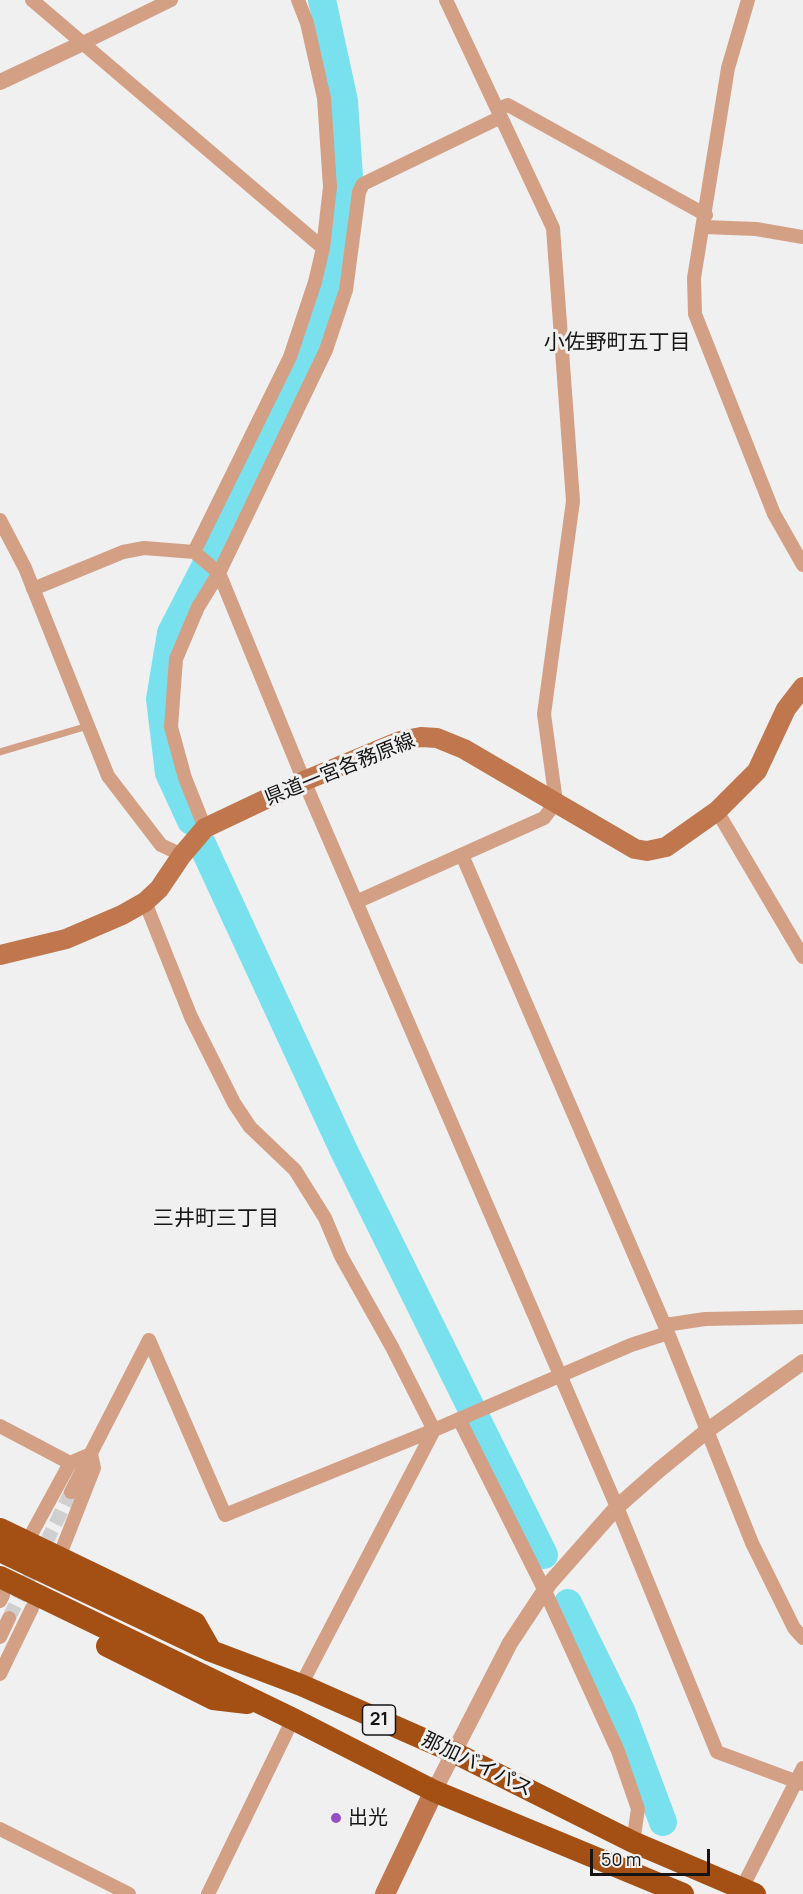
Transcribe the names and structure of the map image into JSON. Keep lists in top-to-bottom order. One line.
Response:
{"streets":{"highway":["21","那加バイパス"],"main road":["県道一宮各務原線"]},"districts":["小佐野町五丁目","三井町三丁目"],"places":["出光"],"scale_bar":"50 m"}
